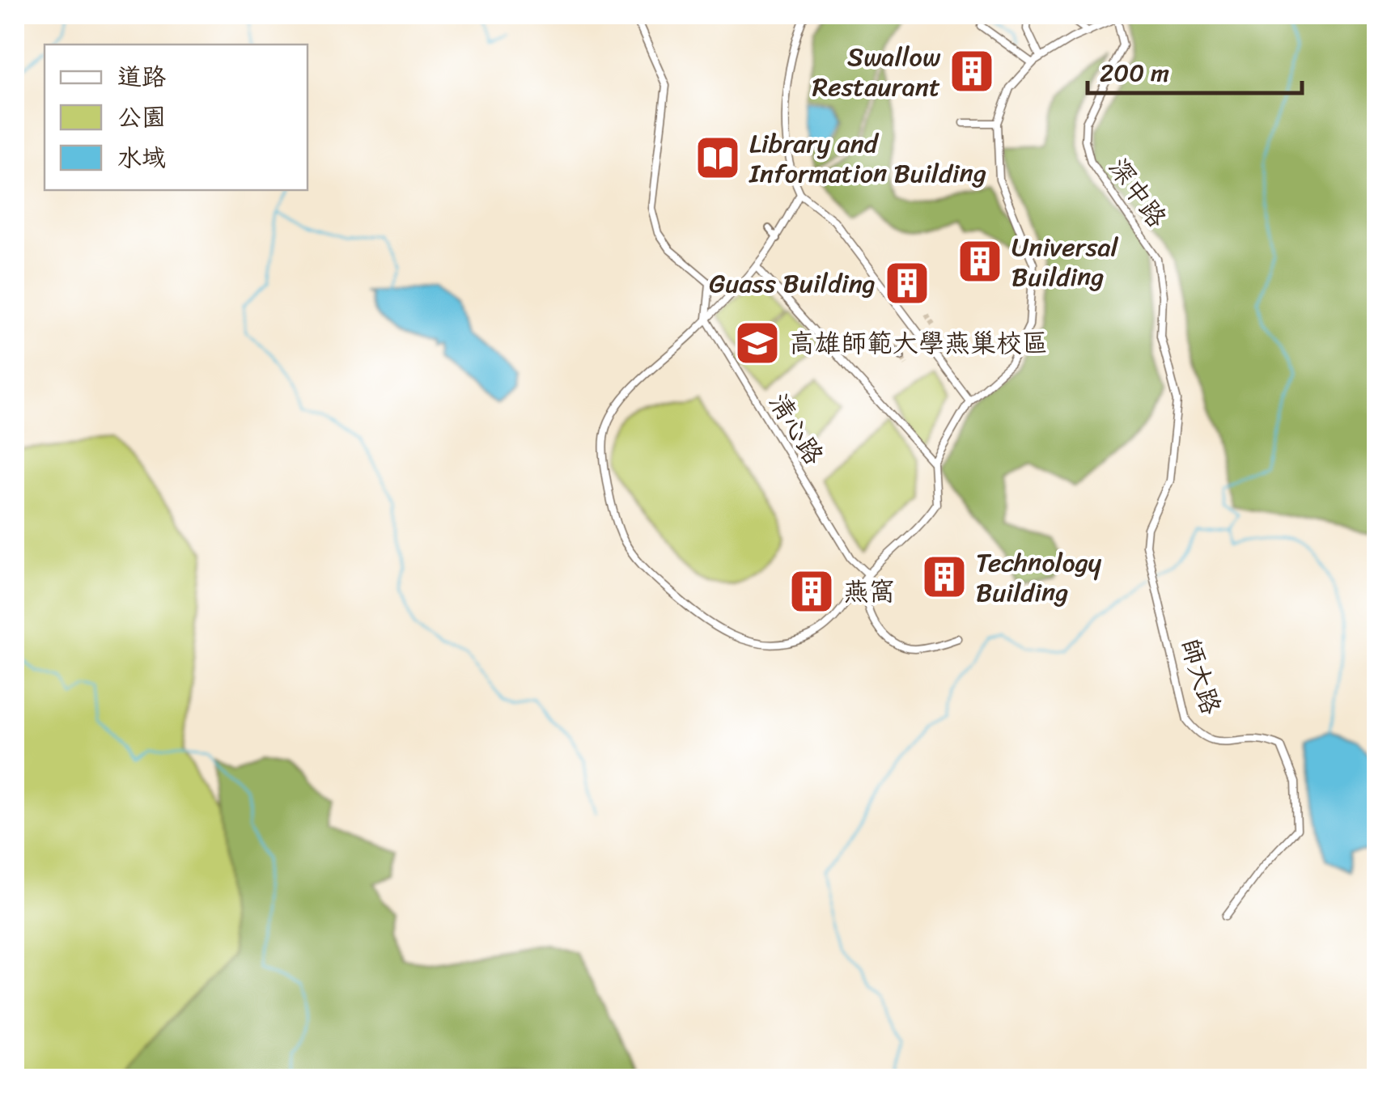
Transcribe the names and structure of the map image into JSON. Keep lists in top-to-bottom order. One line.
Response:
{"streets":{"street":["深中路","清心路","師大路"]},"crossings":[["深中路","師大路"]],"places":{"building":["Swallow Restaurant","Universal Building","Guass Building","Technology Building","燕窩"],"library":["Library and Information Building"],"school or university":["高雄師範大學燕巢校區"]},"legend":["道路","公園","水域"],"scale_bar":"200 m"}
